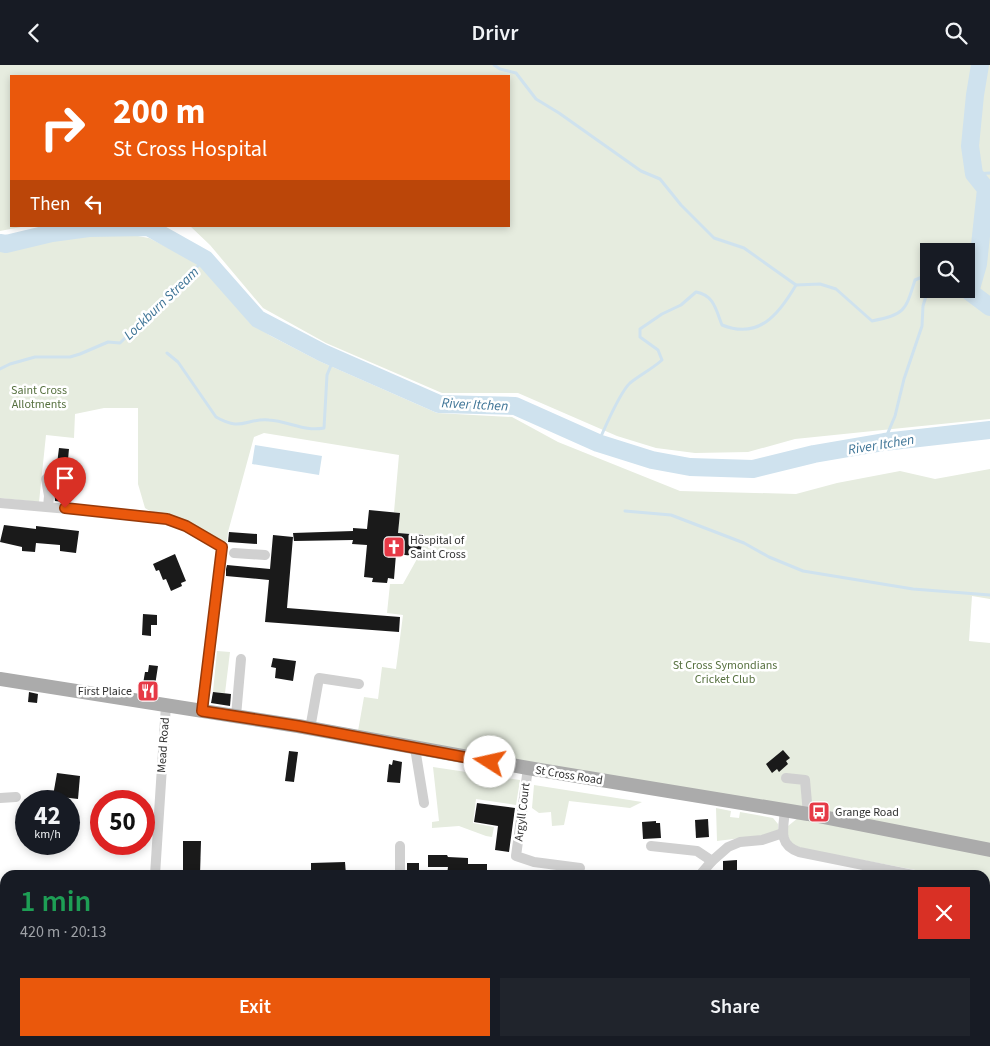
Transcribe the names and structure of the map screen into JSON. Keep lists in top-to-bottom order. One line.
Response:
{"streets":{"main road":["St Cross Road"],"street":["Mead Road","Argyll Court"]},"crossings":[["Mead Road","St Cross Road"],["St Cross Road","Argyll Court"]],"water":["Lockburn Stream","River Itchen"],"parks":["Saint Cross Allotments","St Cross Symondians Cricket Club"],"places":{"church":["Hospital of Saint Cross"],"restaurant":["First Plaice"],"bus stop":["Grange Road"]},"page":{"header":"Drivr","turn":["200 m","St Cross Hospital"],"then":"Then","speed":"42 km/h","limit":"50","heading":["1 min","420 m · 20:13"],"buttons":["Exit","Share"]}}
